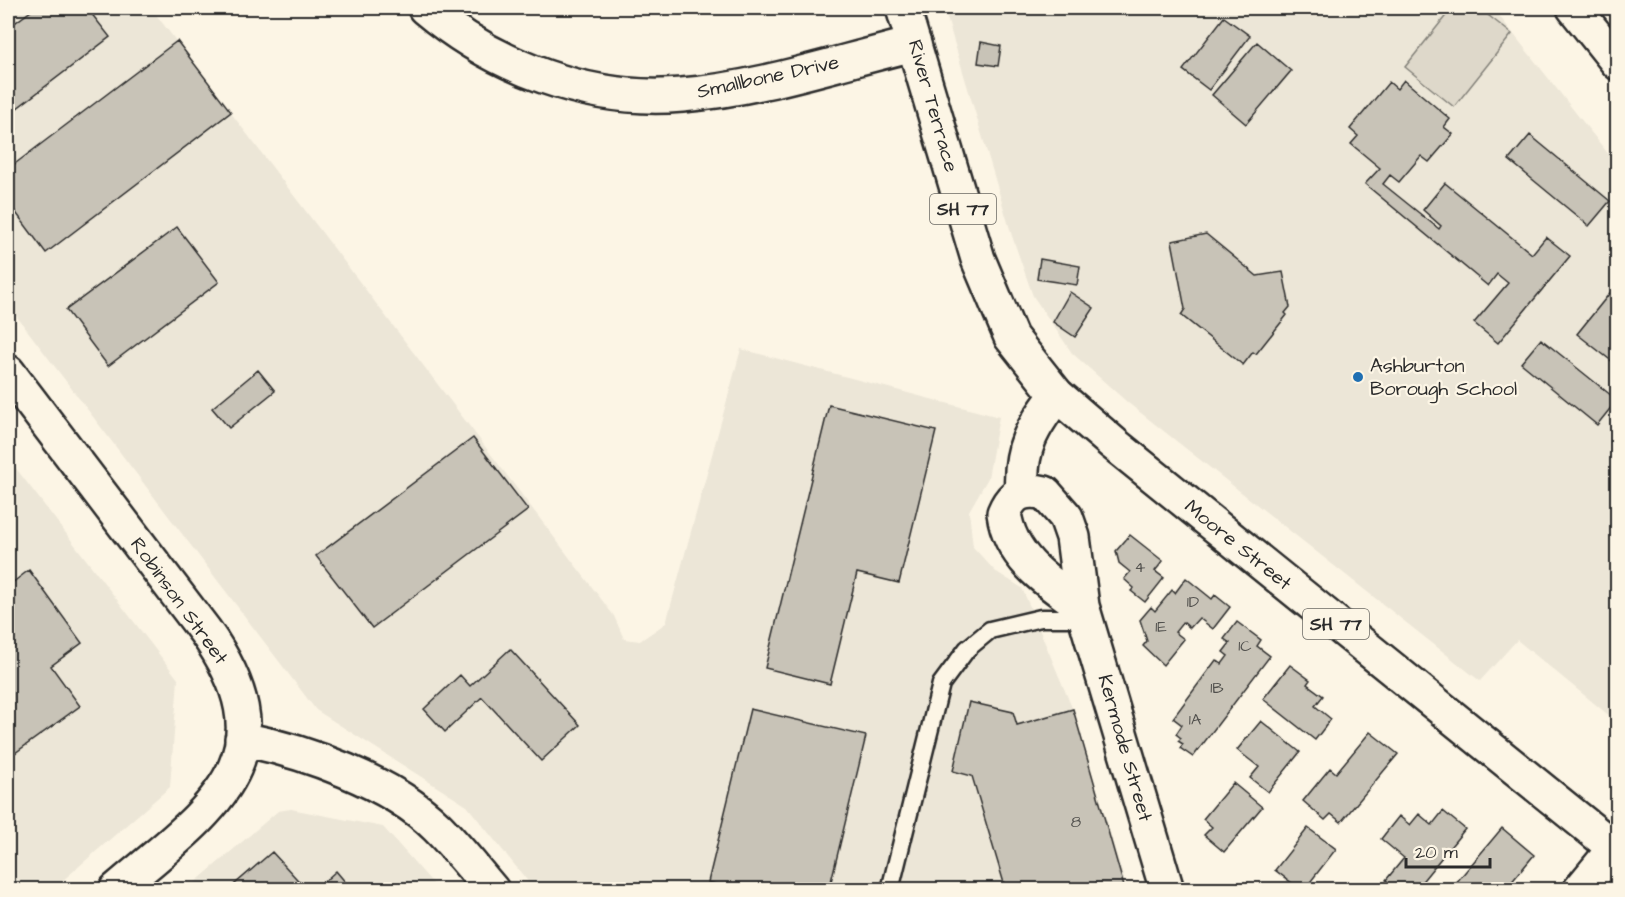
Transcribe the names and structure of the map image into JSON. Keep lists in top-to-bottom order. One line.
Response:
{"streets":{"street":["Smallbone Drive","River Terrace","SH 77","Moore Street","Robinson Street","Kermode Street"]},"crossings":[["Smallbone Drive","River Terrace"],["River Terrace","Moore Street"]],"places":["Ashburton Borough School"],"house_numbers":["4","1D","1E","1C","1B","1A","8"],"scale_bar":"20 m"}
